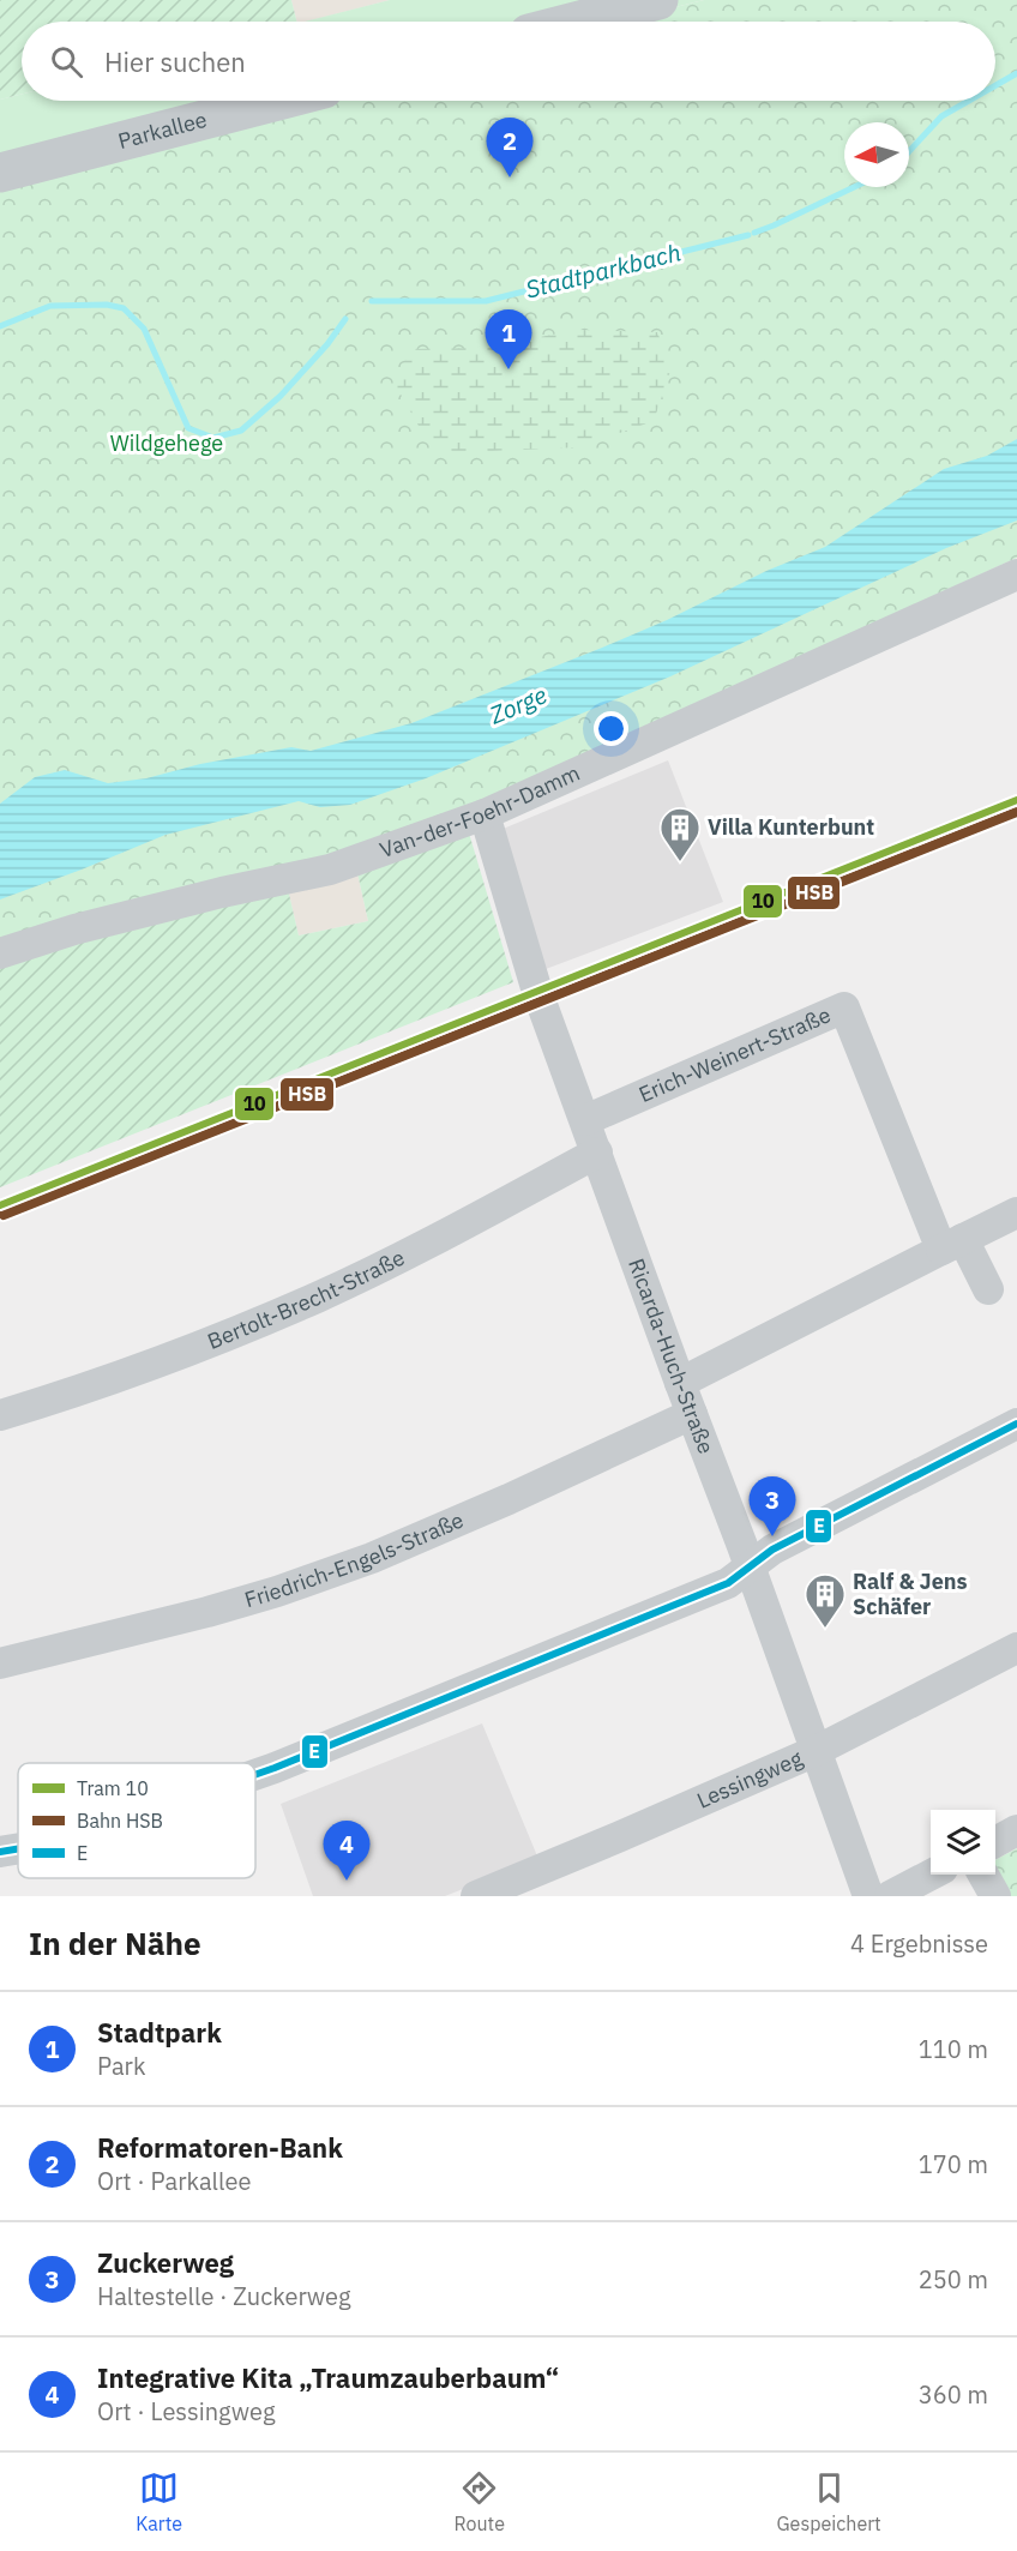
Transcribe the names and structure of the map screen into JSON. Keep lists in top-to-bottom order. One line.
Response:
{"streets":{"main road":["Parkallee"],"street":["Van-der-Foehr-Damm","Erich-Weinert-Straße","Bertolt-Brecht-Straße","Ricarda-Huch-Straße","Friedrich-Engels-Straße","Lessingweg"]},"crossings":[["Van-der-Foehr-Damm","Ricarda-Huch-Straße"],["Erich-Weinert-Straße","Ricarda-Huch-Straße"],["Bertolt-Brecht-Straße","Ricarda-Huch-Straße"],["Ricarda-Huch-Straße","Friedrich-Engels-Straße"],["Ricarda-Huch-Straße","Lessingweg"]],"water":["Stadtparkbach","Zorge"],"parks":["Wildgehege"],"places":{"building":["Villa Kunterbunt","Ralf & Jens Schäfer"]},"lines":["tram line 10","rail line HSB","transit line E"],"legend":["Tram 10","Bahn HSB","E"],"north":"left","page":{"search":"Hier suchen","pins":["2","1","3","4"],"heading":["In der Nähe","4 Ergebnisse"],"list":[{"mark":"1","name":"Stadtpark","note":"Park","value":"110 m"},{"mark":"2","name":"Reformatoren-Bank","note":"Ort · Parkallee","value":"170 m"},{"mark":"3","name":"Zuckerweg","note":"Haltestelle · Zuckerweg","value":"250 m"},{"mark":"4","name":"Integrative Kita „Traumzauberbaum“","note":"Ort · Lessingweg","value":"360 m"}],"nav":["Karte","Route","Gespeichert"]}}
